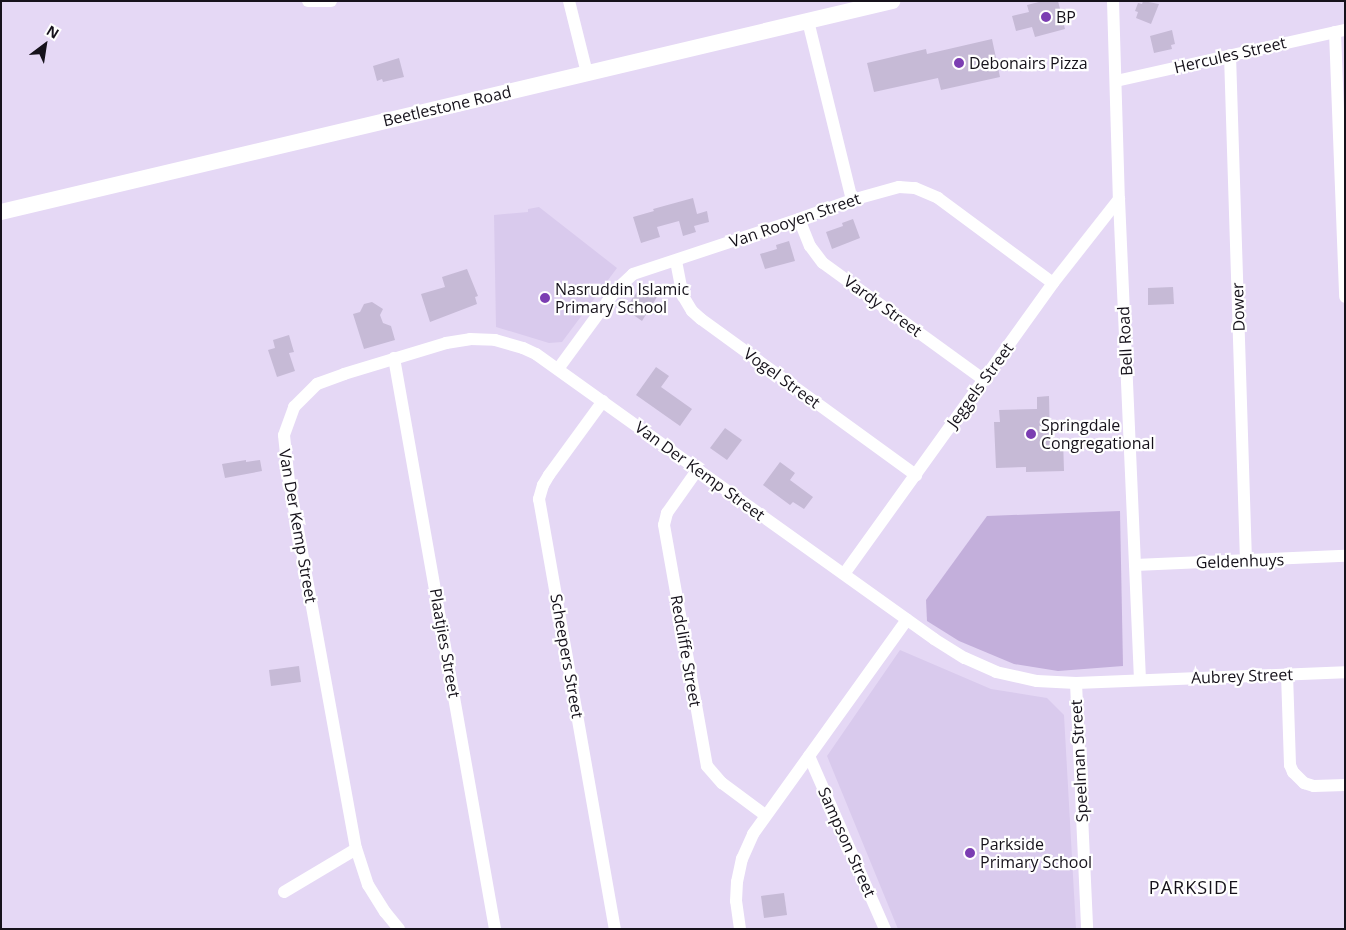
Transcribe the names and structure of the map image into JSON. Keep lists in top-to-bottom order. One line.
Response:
{"streets":{"street":["Hercules Street","Beetlestone Road","Van Rooyen Street","Vardy Street","Dower","Bell Road","Vogel Street","Jeggels Street","Van Der Kemp Street","Geldenhuys","Plaatjies Street","Redcliffe Street","Scheepers Street","Aubrey Street","Speelman Street","Sampson Street"]},"crossings":[["Hercules Street","Dower"],["Hercules Street","Bell Road"],["Van Rooyen Street","Vardy Street"],["Van Rooyen Street","Vogel Street"],["Van Rooyen Street","Jeggels Street"],["Van Rooyen Street","Van Der Kemp Street"],["Vardy Street","Jeggels Street"],["Dower","Geldenhuys"],["Bell Road","Jeggels Street"],["Bell Road","Van Der Kemp Street"],["Bell Road","Geldenhuys"],["Bell Road","Aubrey Street"],["Vogel Street","Jeggels Street"],["Jeggels Street","Van Der Kemp Street"],["Van Der Kemp Street","Plaatjies Street"],["Van Der Kemp Street","Redcliffe Street"],["Van Der Kemp Street","Scheepers Street"],["Van Der Kemp Street","Aubrey Street"],["Van Der Kemp Street","Speelman Street"]],"districts":["PARKSIDE"],"places":["BP","Debonairs Pizza","Nasruddin Islamic Primary School","Springdale Congregational","Parkside Primary School"],"north":"top right"}
